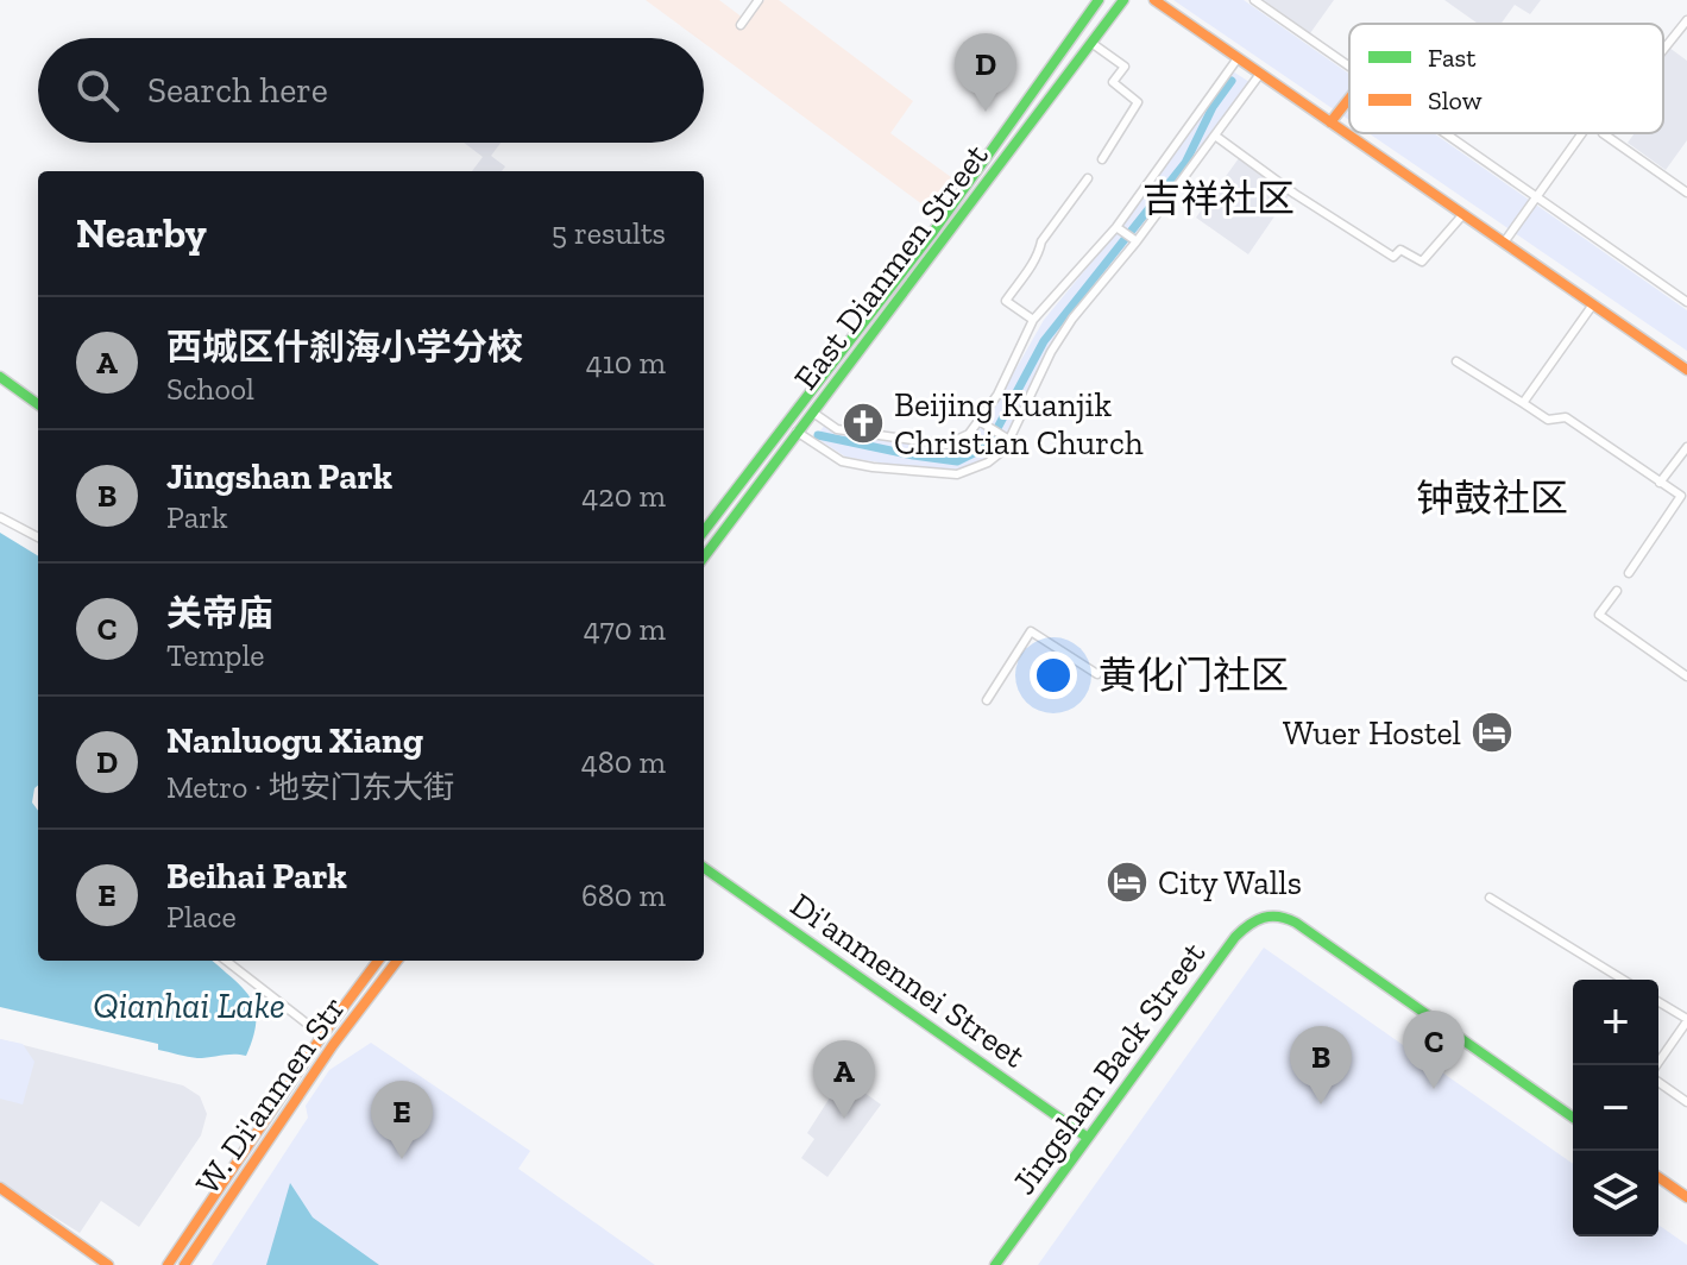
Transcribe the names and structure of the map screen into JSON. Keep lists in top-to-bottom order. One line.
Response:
{"streets":{"main road":["East Dianmen Street","Di'anmennei Street","Jingshan Back Street","W. Di'anmen Str"]},"crossings":[["Di'anmennei Street","Jingshan Back Street"]],"districts":["吉祥社区","钟鼓社区","黄化门社区"],"water":["Qianhai Lake"],"places":{"church":["Beijing Kuanjik Christian Church"],"hotel":["Wuer Hostel","City Walls"]},"legend":["Fast","Slow"],"page":{"pins":["D","C","B","A","E"],"search":"Search here","heading":["Nearby","5 results"],"list":[{"mark":"A","name":"西城区什刹海小学分校","note":"School","value":"410 m"},{"mark":"B","name":"Jingshan Park","note":"Park","value":"420 m"},{"mark":"C","name":"关帝庙","note":"Temple","value":"470 m"},{"mark":"D","name":"Nanluogu Xiang","note":"Metro · 地安门东大街","value":"480 m"},{"mark":"E","name":"Beihai Park","note":"Place","value":"680 m"}],"map_buttons":["+","−"]}}
